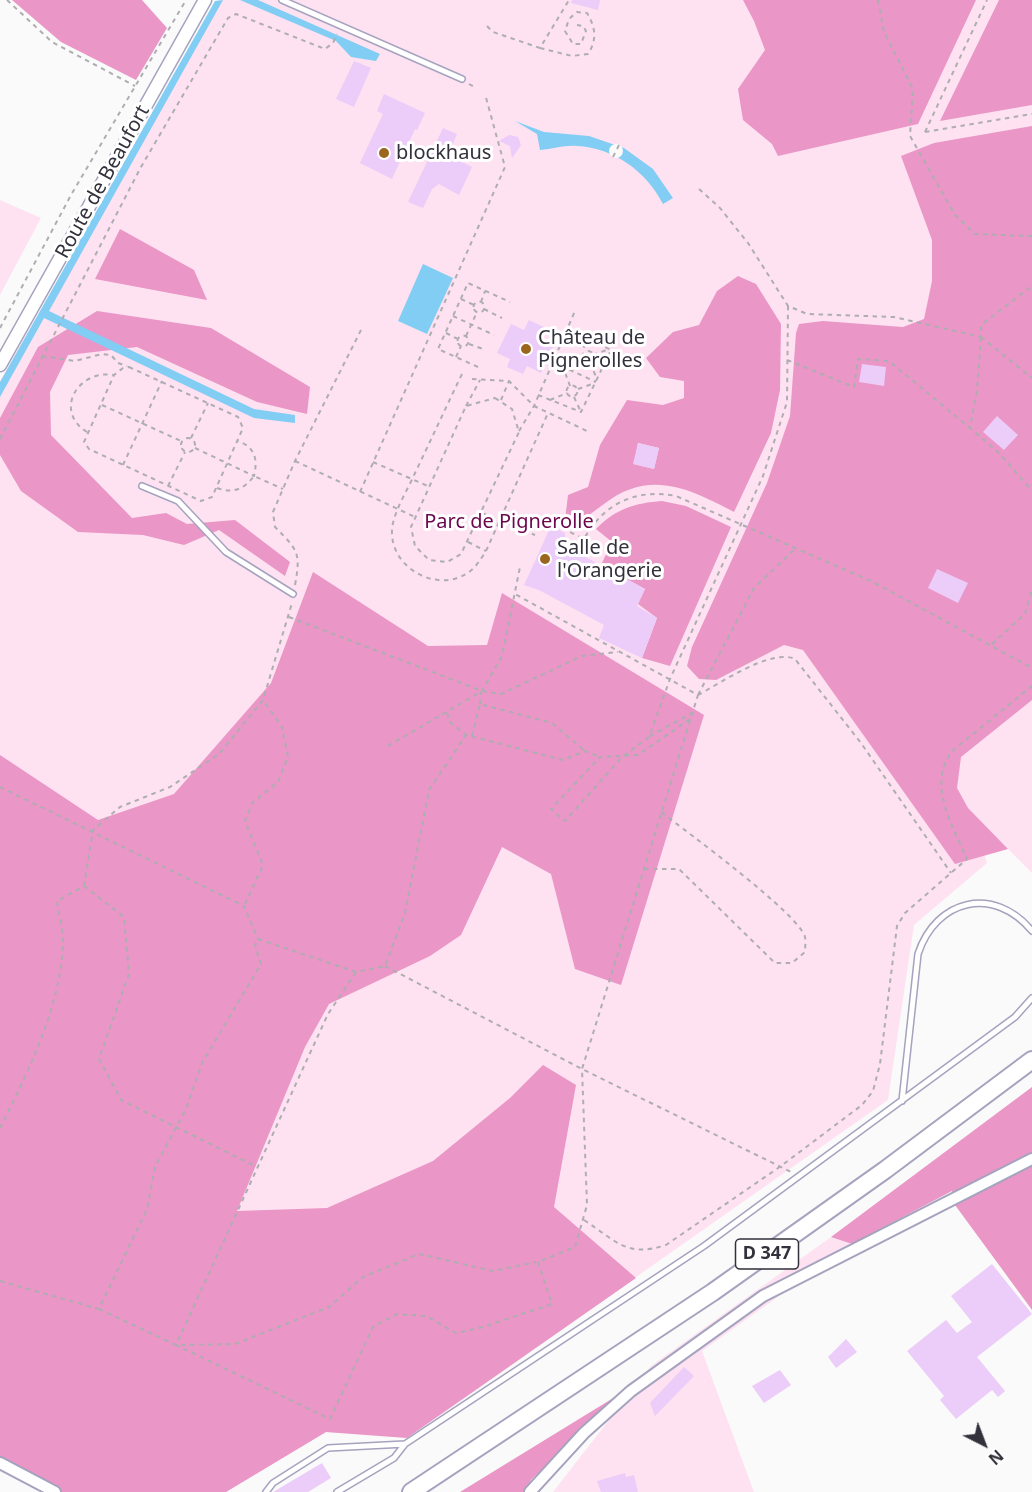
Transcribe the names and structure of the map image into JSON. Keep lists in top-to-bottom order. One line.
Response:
{"streets":{"main road":["D 347"],"street":["Route de Beaufort"]},"parks":["Parc de Pignerolle"],"places":["blockhaus","Château de Pignerolles","Salle de l'Orangerie"],"north":"bottom right"}
